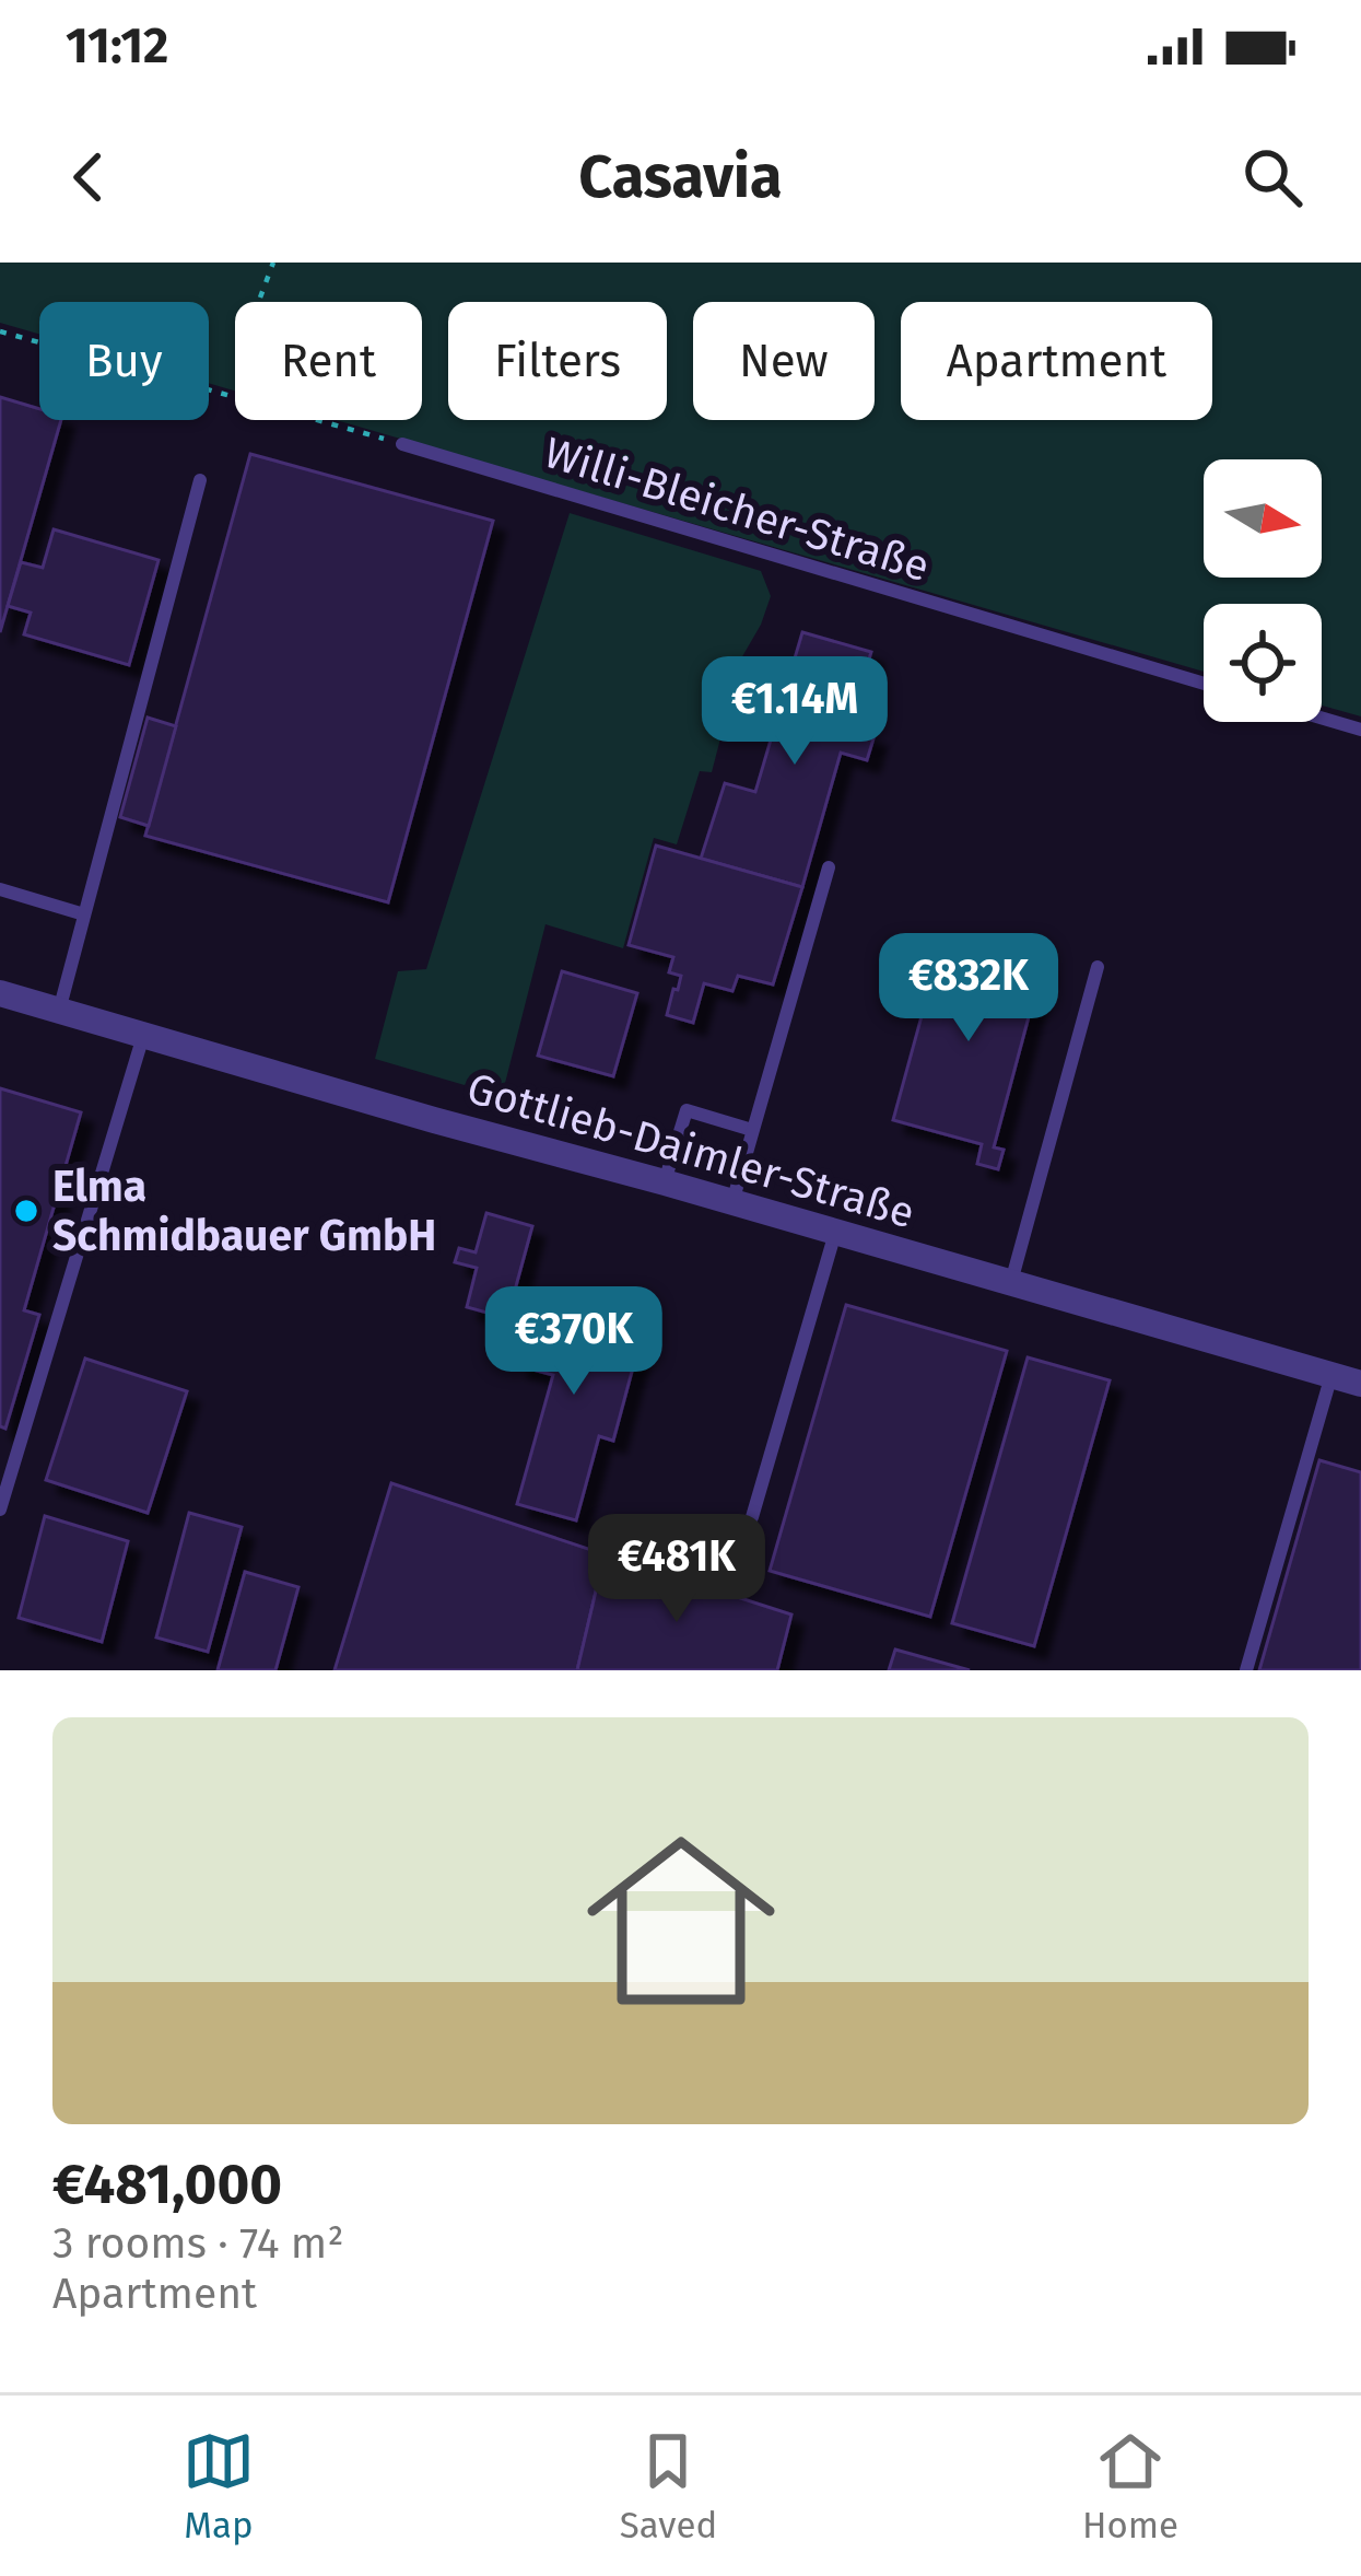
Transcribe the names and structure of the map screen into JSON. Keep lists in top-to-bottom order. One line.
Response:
{"streets":{"street":["Gottlieb-Daimler-Straße"],"lane":["Willi-Bleicher-Straße"]},"places":["Elma Schmidbauer GmbH"],"north":"right","page":{"status":"11:12","header":"Casavia","chip":["Buy","Rent","Filters","New","Apartment"],"price":["€1.14M","€832K","€370K","€481K"],"list":[{"name":"€481,000","note":"3 rooms · 74 m² · Apartment"}],"tabs":["Map","Saved","Home"]}}
